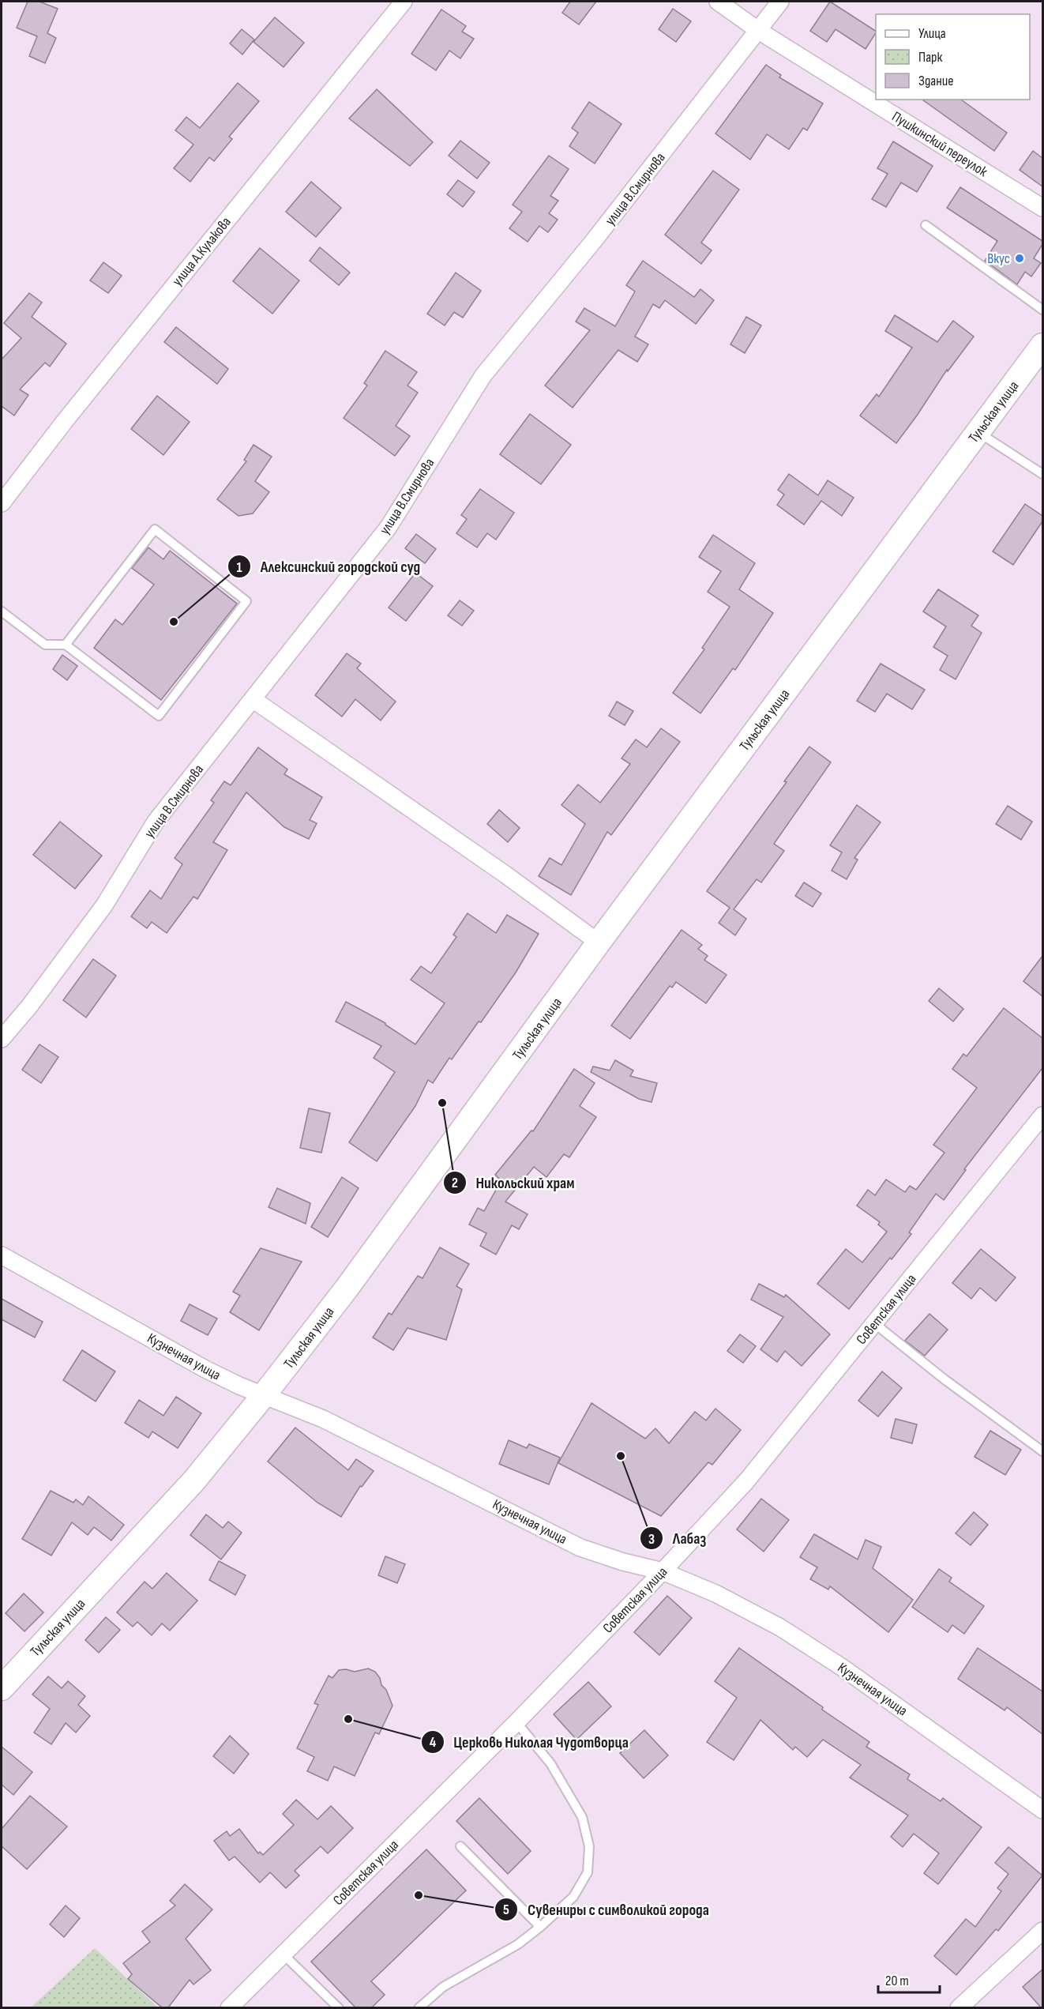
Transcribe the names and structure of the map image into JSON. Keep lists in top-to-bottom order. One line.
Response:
{"streets":{"main road":["Тульская улица"],"street":["Пушкинский переулок","улица В.Смирнова","улица А.Кулакова","Советская улица","Кузнечная улица"]},"crossings":[["Пушкинский переулок","улица В.Смирнова"],["Тульская улица","Кузнечная улица"],["Советская улица","Кузнечная улица"]],"places":["Вкус","Алексинский городской суд","Никольский храм","Лабаз","Церковь Николая Чудотворца","Сувениры с символикой города"],"legend":["Улица","Парк","Здание"],"scale_bar":"20 m"}
